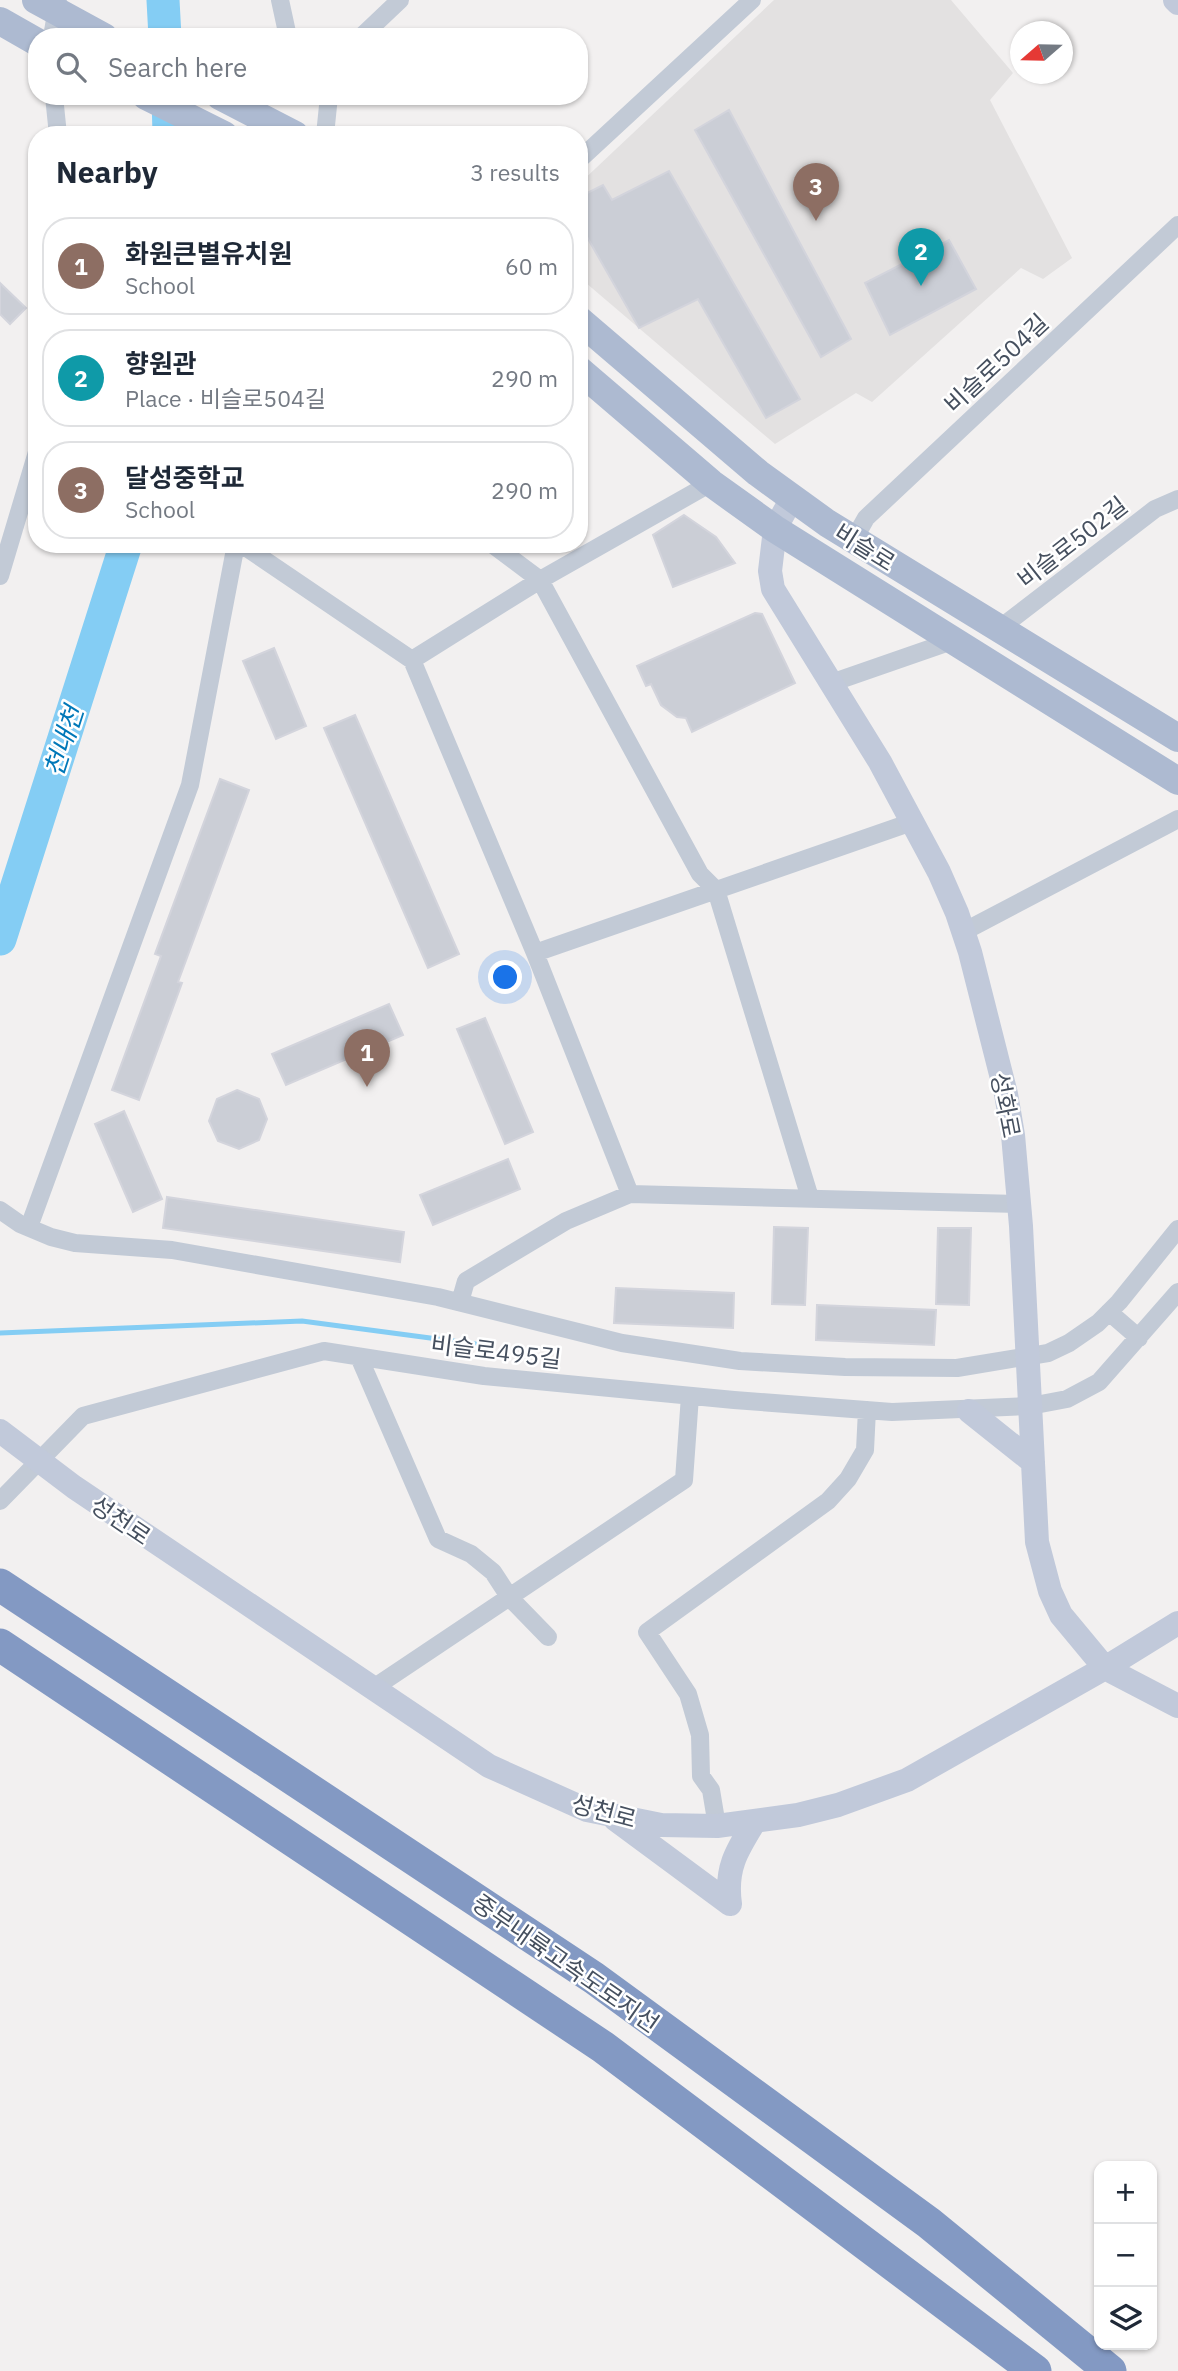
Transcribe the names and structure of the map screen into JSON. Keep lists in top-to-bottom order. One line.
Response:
{"streets":{"highway":["중부내륙고속도로지선"],"main road":["비슬로","성화로","성천로"],"street":["비슬로504길","비슬로502길","비슬로495길"]},"crossings":[["비슬로504길","비슬로"],["비슬로502길","비슬로"],["비슬로","성화로"],["성화로","비슬로495길"],["성화로","성천로"]],"water":["천내천"],"north":"left","page":{"search":"Search here","heading":["Nearby","3 results"],"pins":["3","2","1"],"list":[{"mark":"1","name":"화원큰별유치원","note":"School","value":"60 m"},{"mark":"2","name":"향원관","note":"Place · 비슬로504길","value":"290 m"},{"mark":"3","name":"달성중학교","note":"School","value":"290 m"}],"map_buttons":["+","−"]}}
